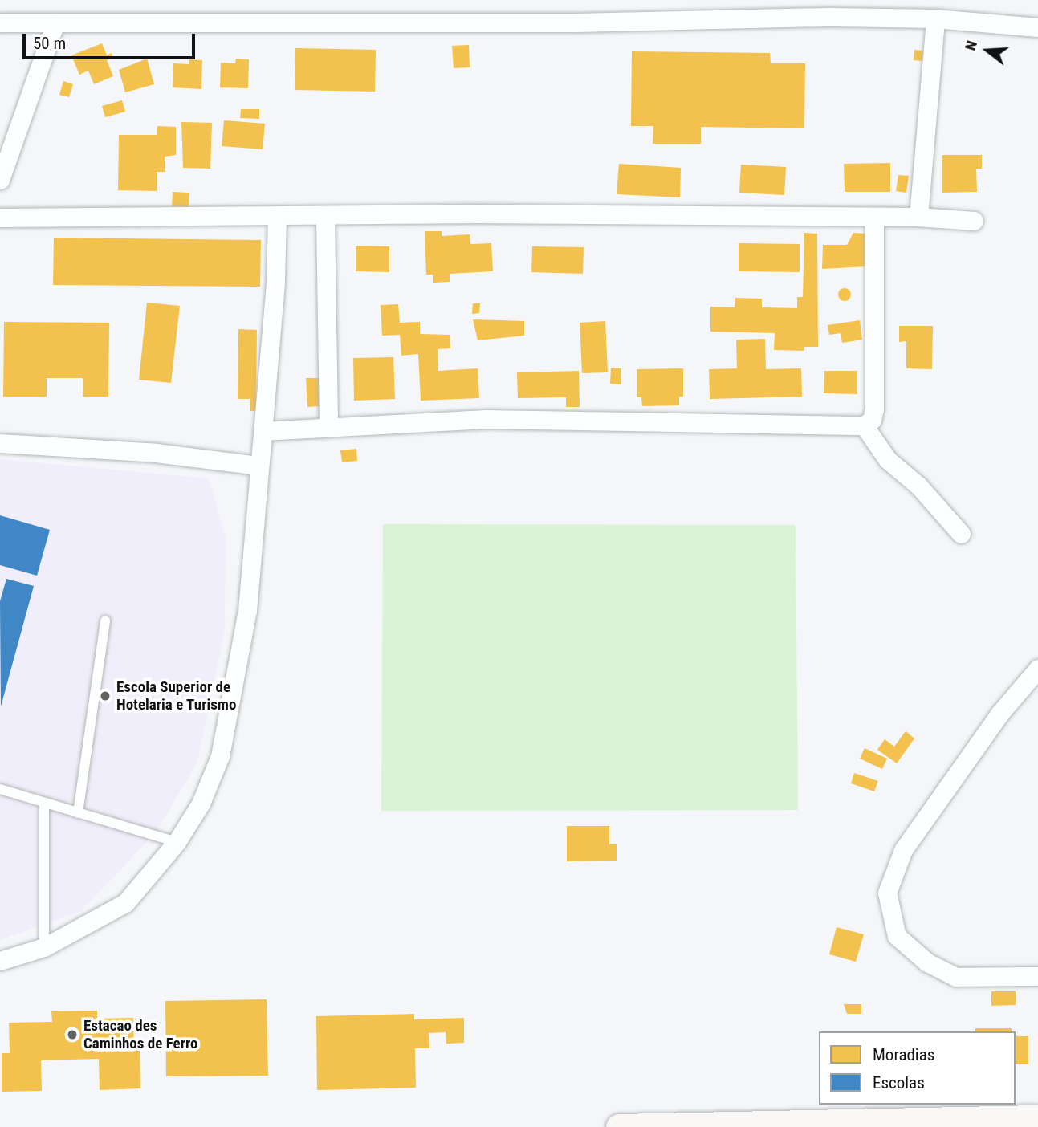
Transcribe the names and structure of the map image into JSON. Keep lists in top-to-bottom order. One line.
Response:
{"places":["Escola Superior de Hotelaria e Turismo","Estacao des Caminhos de Ferro"],"legend":["Moradias","Escolas"],"scale_bar":"50 m","north":"left"}
